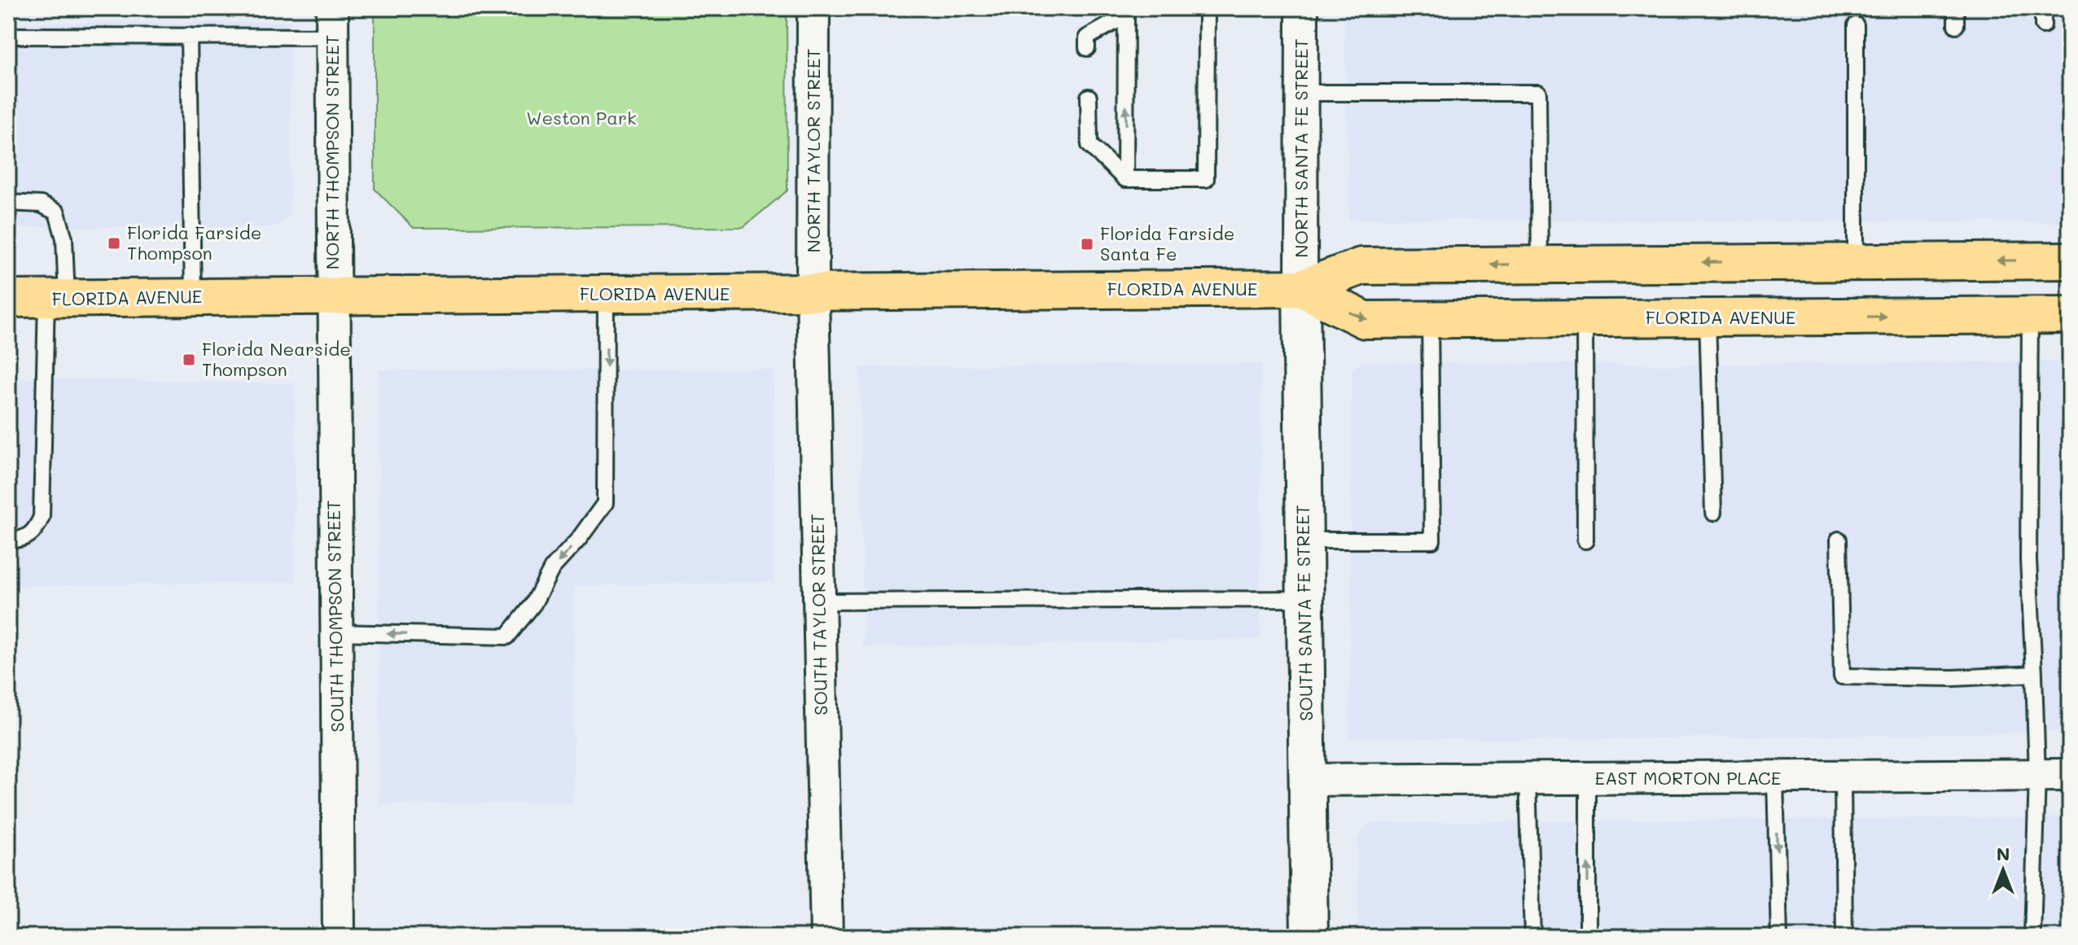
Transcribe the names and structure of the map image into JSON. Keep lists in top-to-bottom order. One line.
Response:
{"streets":{"main road":["FLORIDA AVENUE"],"street":["NORTH SANTA FE STREET","NORTH TAYLOR STREET","NORTH THOMPSON STREET","SOUTH SANTA FE STREET","SOUTH TAYLOR STREET","SOUTH THOMPSON STREET","EAST MORTON PLACE"]},"crossings":[["NORTH SANTA FE STREET","FLORIDA AVENUE"],["NORTH SANTA FE STREET","SOUTH SANTA FE STREET"],["NORTH TAYLOR STREET","FLORIDA AVENUE"],["NORTH TAYLOR STREET","SOUTH TAYLOR STREET"],["NORTH THOMPSON STREET","FLORIDA AVENUE"],["NORTH THOMPSON STREET","SOUTH THOMPSON STREET"],["FLORIDA AVENUE","SOUTH SANTA FE STREET"],["FLORIDA AVENUE","SOUTH TAYLOR STREET"],["FLORIDA AVENUE","SOUTH THOMPSON STREET"],["SOUTH SANTA FE STREET","EAST MORTON PLACE"]],"parks":["Weston Park"],"places":{"transit":["Florida Farside Thompson","Florida Farside Santa Fe","Florida Nearside Thompson"]},"north":"top"}
